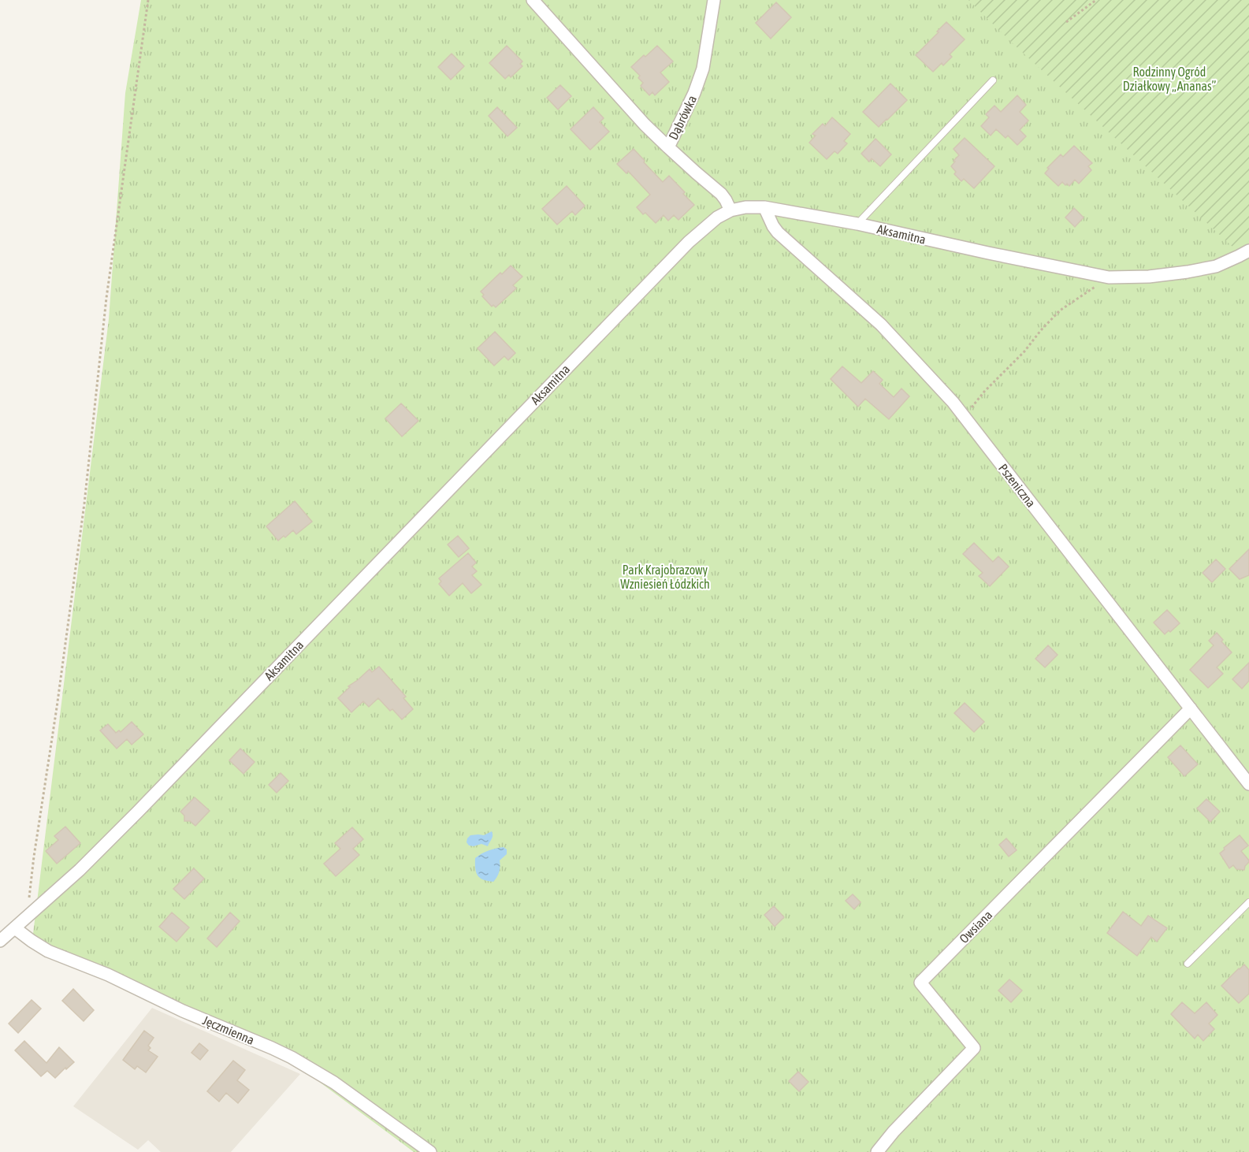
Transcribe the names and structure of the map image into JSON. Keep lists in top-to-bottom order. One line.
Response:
{"streets":{"street":["Dąbrówka","Aksamitna","Pszeniczna","Owsiana","Jęczmienna"]},"crossings":[["Dąbrówka","Aksamitna"],["Aksamitna","Pszeniczna"],["Aksamitna","Jęczmienna"],["Pszeniczna","Owsiana"]],"parks":["Rodzinny Ogród Działkowy „Ananas”","Park Krajobrazowy Wzniesień Łódzkich"]}
